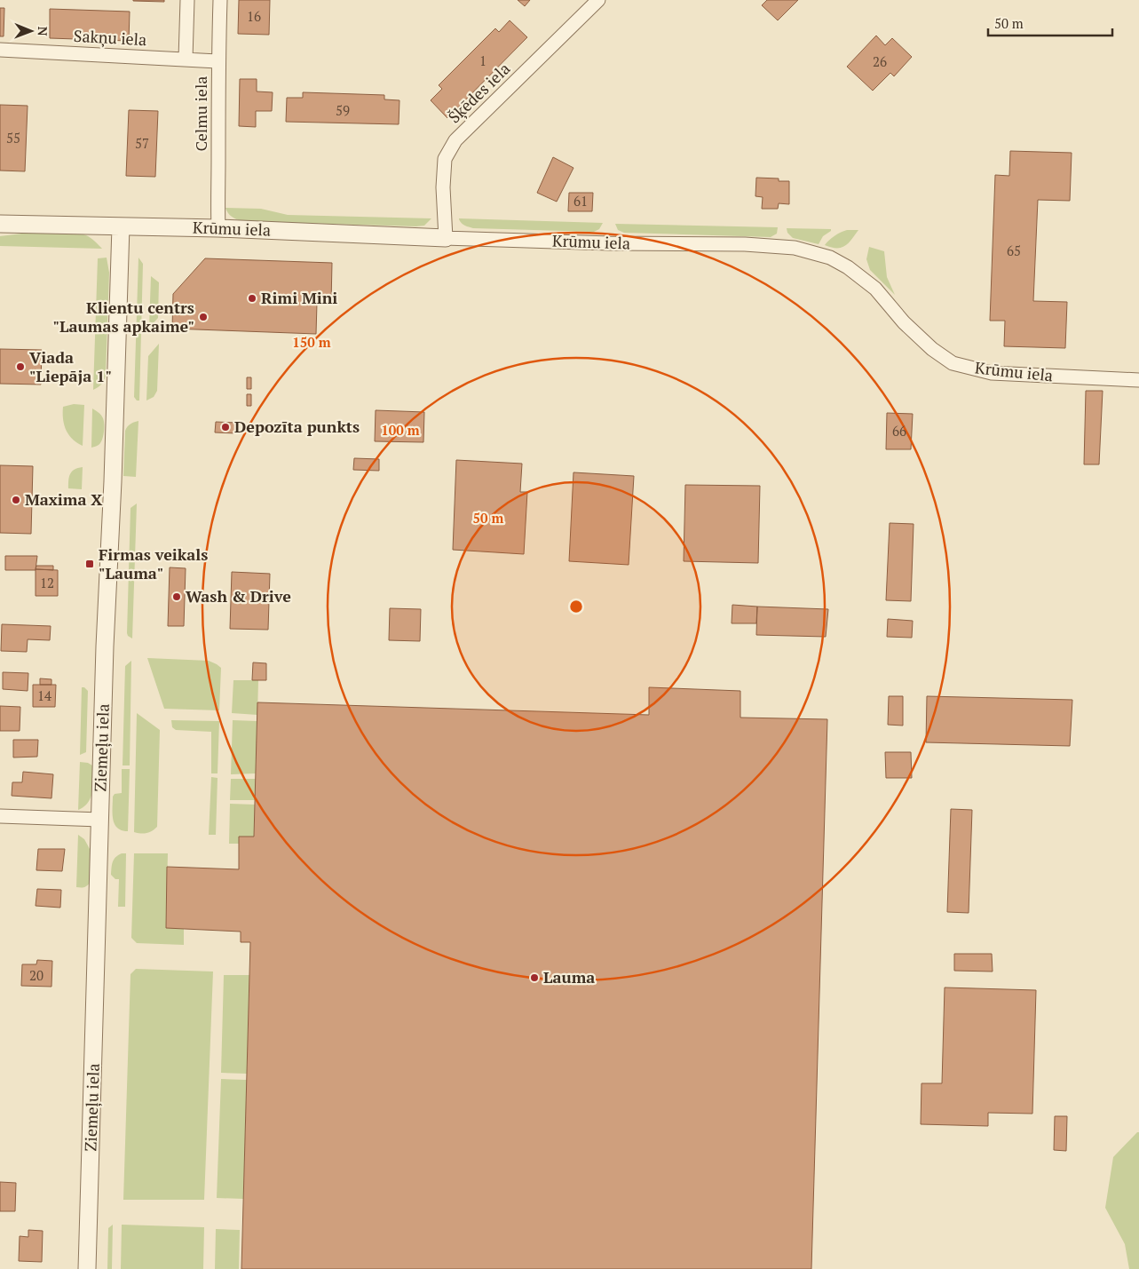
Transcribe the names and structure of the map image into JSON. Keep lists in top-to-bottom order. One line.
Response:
{"streets":{"street":["Sakņu iela","Šķēdes iela","Celmu iela","Krūmu iela","Ziemeļu iela"]},"crossings":[["Sakņu iela","Celmu iela"],["Šķēdes iela","Krūmu iela"],["Celmu iela","Krūmu iela"],["Krūmu iela","Ziemeļu iela"]],"places":{"other":["Rimi Mini","Klientu centrs \"Laumas apkaime\"","Viada \"Liepāja 1\"","Depozīta punkts","Maxima X","Wash & Drive","Lauma"],"transit":["Firmas veikals \"Lauma\""]},"house_numbers":["16","1","26","59","55","57","61","65","66","12","14","20"],"scale_bar":"50 m","north":"right","rings":["150 m","100 m","50 m"]}
